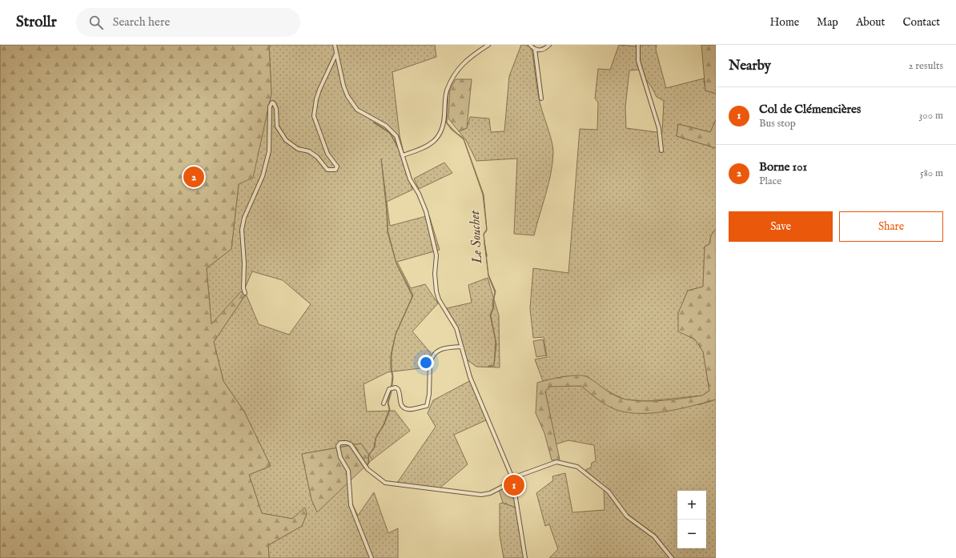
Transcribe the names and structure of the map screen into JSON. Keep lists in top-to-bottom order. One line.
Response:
{"water":["Le Souchet"],"page":{"header":"Strollr","search":"Search here","nav":["Home","Map","About","Contact"],"heading":["Nearby","2 results"],"list":[{"mark":"1","name":"Col de Clémencières","note":"Bus stop","value":"300 m"},{"mark":"2","name":"Borne 101","note":"Place","value":"580 m"}],"pins":["2","1"],"buttons":["Save","Share"],"map_buttons":["+","−"]}}
